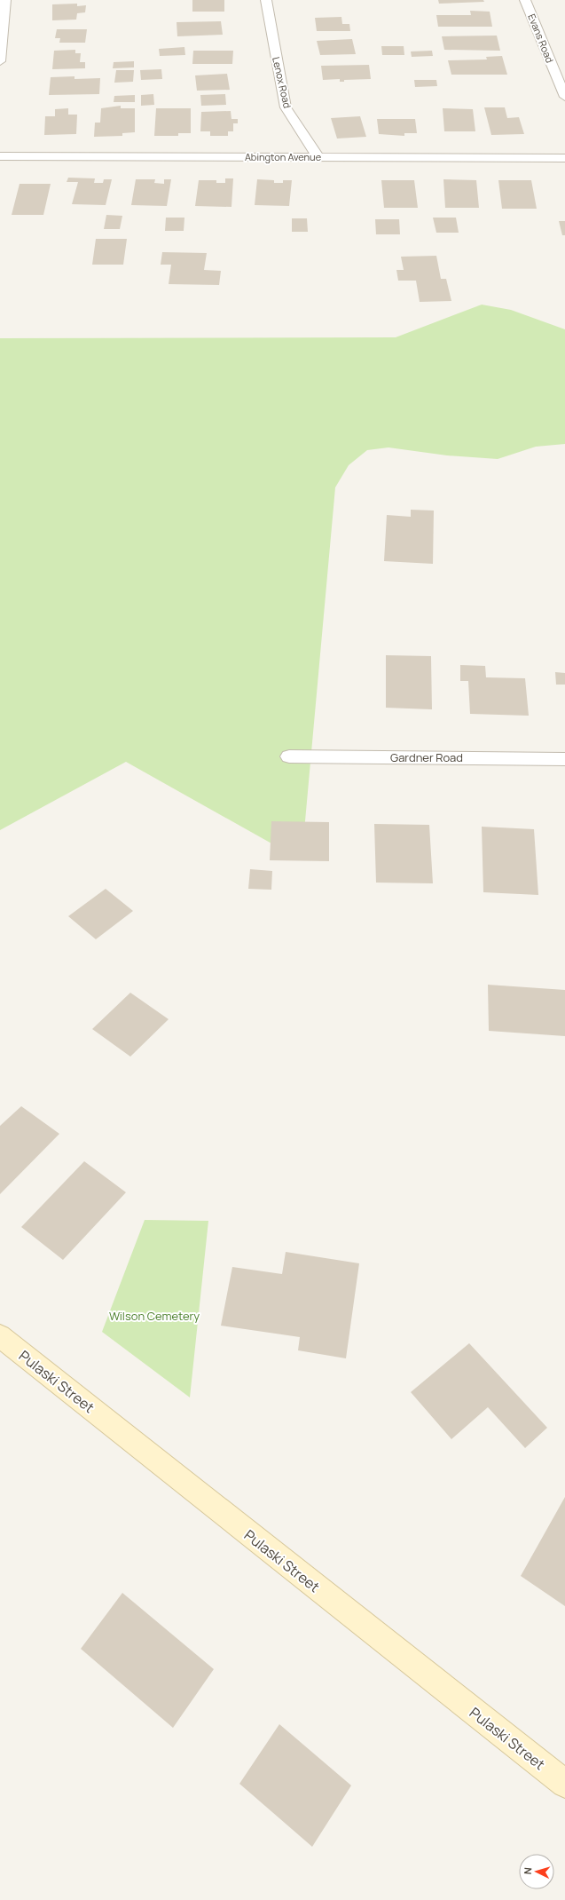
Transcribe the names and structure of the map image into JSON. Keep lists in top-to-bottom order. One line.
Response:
{"streets":{"main road":["Pulaski Street"],"street":["Evans Road","Lenox Road","Abington Avenue","Gardner Road"]},"crossings":[["Lenox Road","Abington Avenue"]],"parks":["Wilson Cemetery"],"north":"left"}
